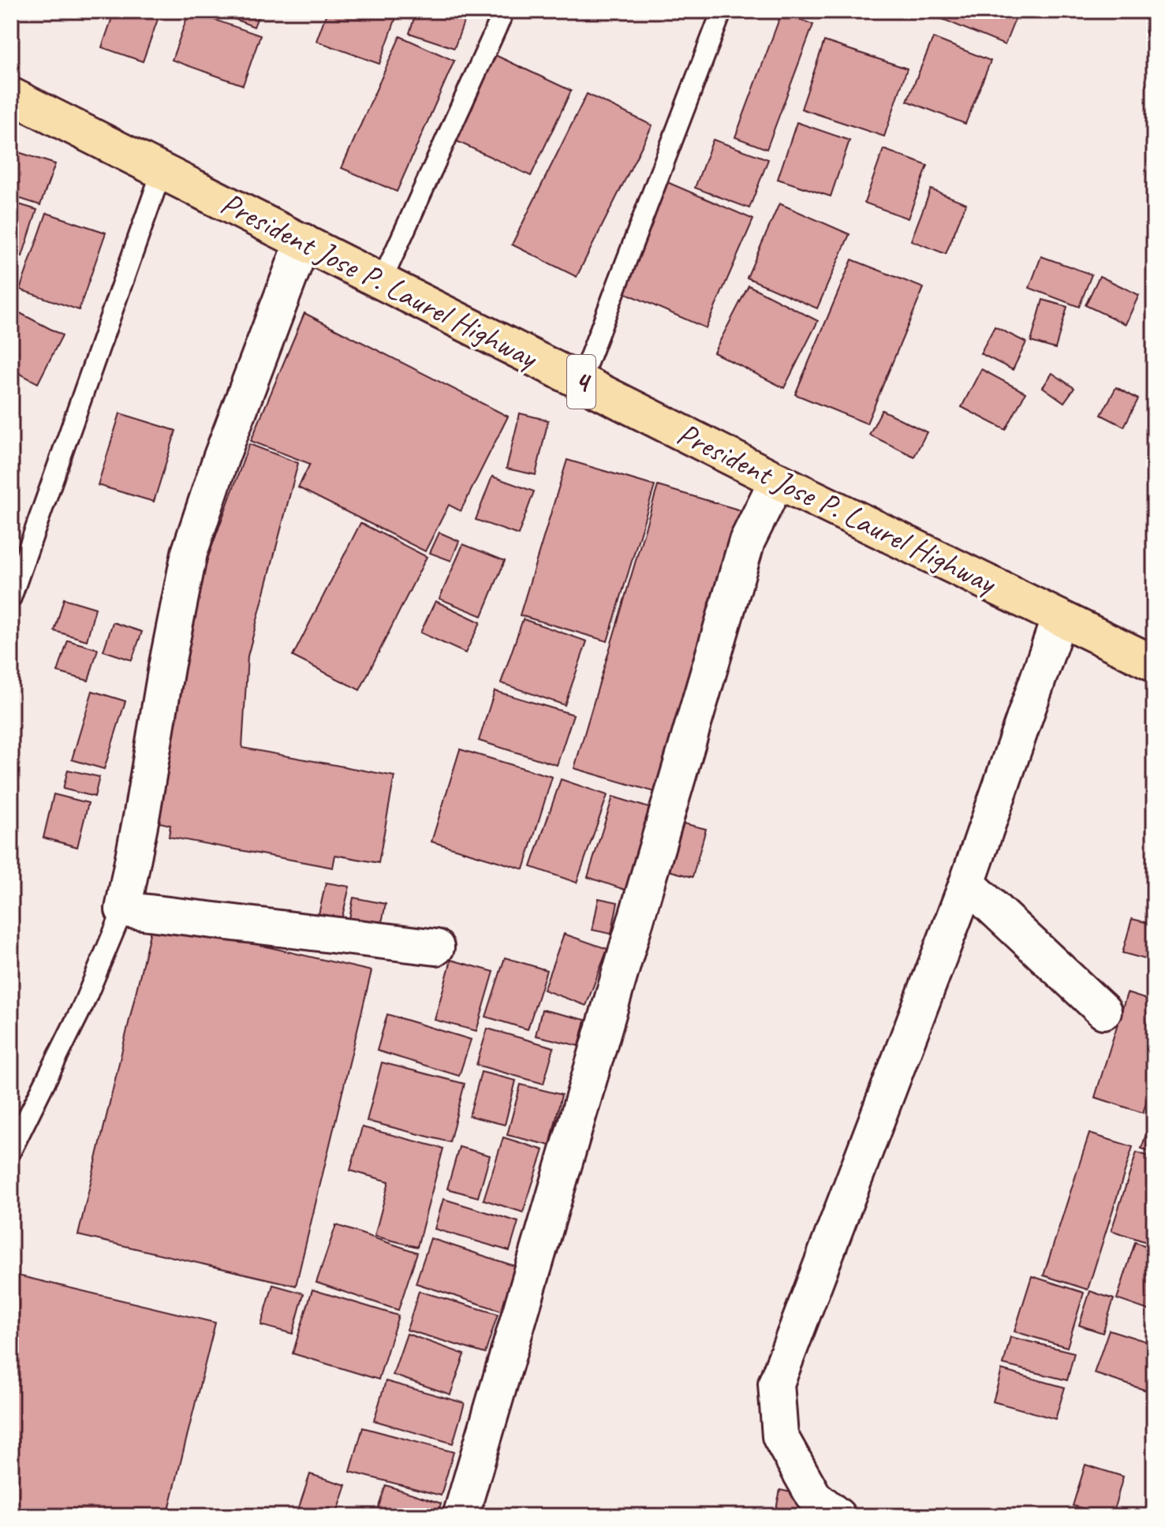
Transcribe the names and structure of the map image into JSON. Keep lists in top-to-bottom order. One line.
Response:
{"streets":{"highway":["President Jose P. Laurel Highway","4"]}}
